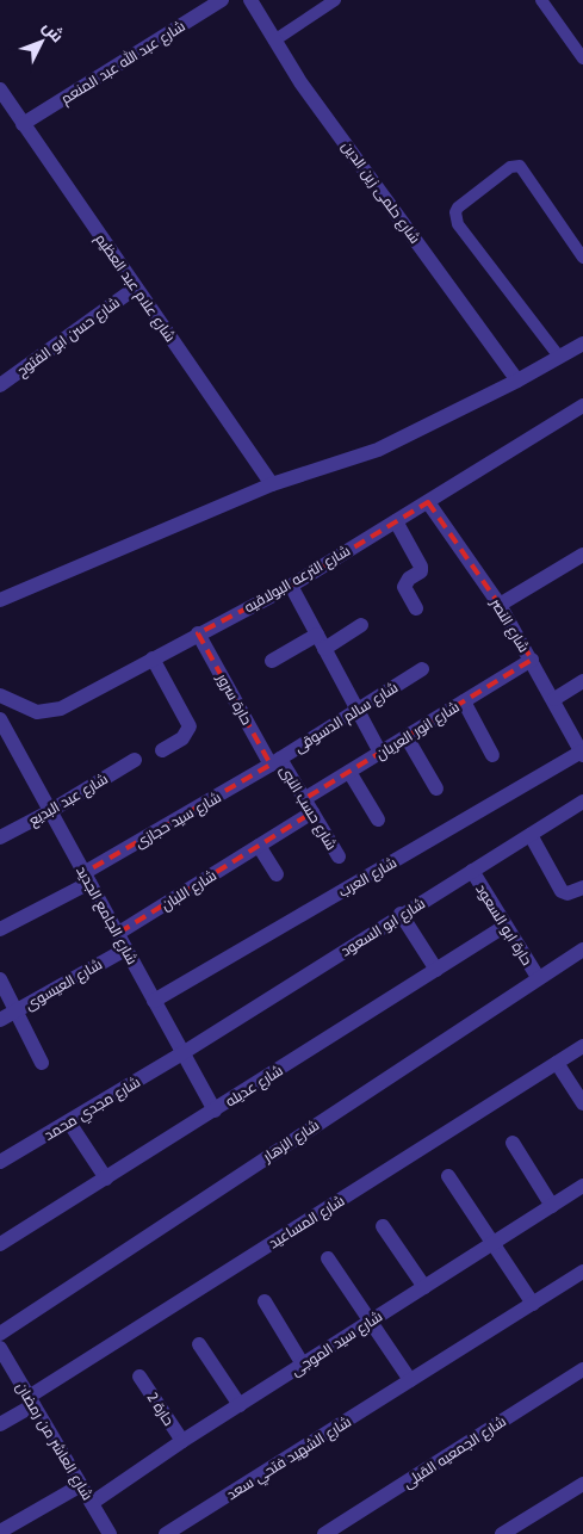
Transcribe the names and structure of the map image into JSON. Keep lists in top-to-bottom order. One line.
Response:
{"streets":{"street":["شارع عبد الله عبد المنعم","شارع حلمى زين الدين","شارع علام عبد العظيم","شارع حسن ابو الفتوح","شارع الترعه البولاقيه","شارع النصر","حارة سرور","شارع سالم الدسوقى","شارع انور العريان","شارع عبد البديع","شارع حسب النبى","شارع سيد حجازى","شارع العرب","شارع اللبان","شارع الجامع الجديد","حارة ابو السعود","شارع ابو السعود","شارع العيسوى","شارع عديله","شارع مجدي محمد","شارع الزهار","شارع المساعيد","شارع سيد الموجى","حارة 2","شارع العاشر من رمضان","شارع الجمعيه القبلى","شارع الشهيد فتحي سعد"]},"crossings":[["شارع عبد الله عبد المنعم","شارع علام عبد العظيم"],["شارع علام عبد العظيم","شارع حسن ابو الفتوح"],["شارع الترعه البولاقيه","شارع النصر"],["شارع الترعه البولاقيه","حارة سرور"],["شارع النصر","شارع انور العريان"],["شارع النصر","شارع العرب"],["حارة سرور","شارع سالم الدسوقى"],["حارة سرور","شارع حسب النبى"],["حارة سرور","شارع سيد حجازى"],["شارع سالم الدسوقى","شارع حسب النبى"],["شارع سالم الدسوقى","شارع سيد حجازى"],["شارع انور العريان","شارع حسب النبى"],["شارع انور العريان","شارع اللبان"],["شارع عبد البديع","شارع الجامع الجديد"],["شارع حسب النبى","شارع سيد حجازى"],["شارع حسب النبى","شارع اللبان"],["شارع سيد حجازى","شارع الجامع الجديد"],["شارع العرب","شارع الجامع الجديد"],["شارع اللبان","شارع الجامع الجديد"],["شارع الجامع الجديد","شارع ابو السعود"],["شارع الجامع الجديد","شارع العيسوى"],["شارع الجامع الجديد","شارع عديله"],["شارع الجامع الجديد","شارع مجدي محمد"],["حارة ابو السعود","شارع ابو السعود"],["حارة ابو السعود","شارع عديله"],["حارة ابو السعود","شارع الزهار"],["شارع ابو السعود","شارع مجدي محمد"],["شارع المساعيد","شارع العاشر من رمضان"],["شارع سيد الموجى","حارة 2"],["شارع سيد الموجى","شارع العاشر من رمضان"]],"north":"top right"}
